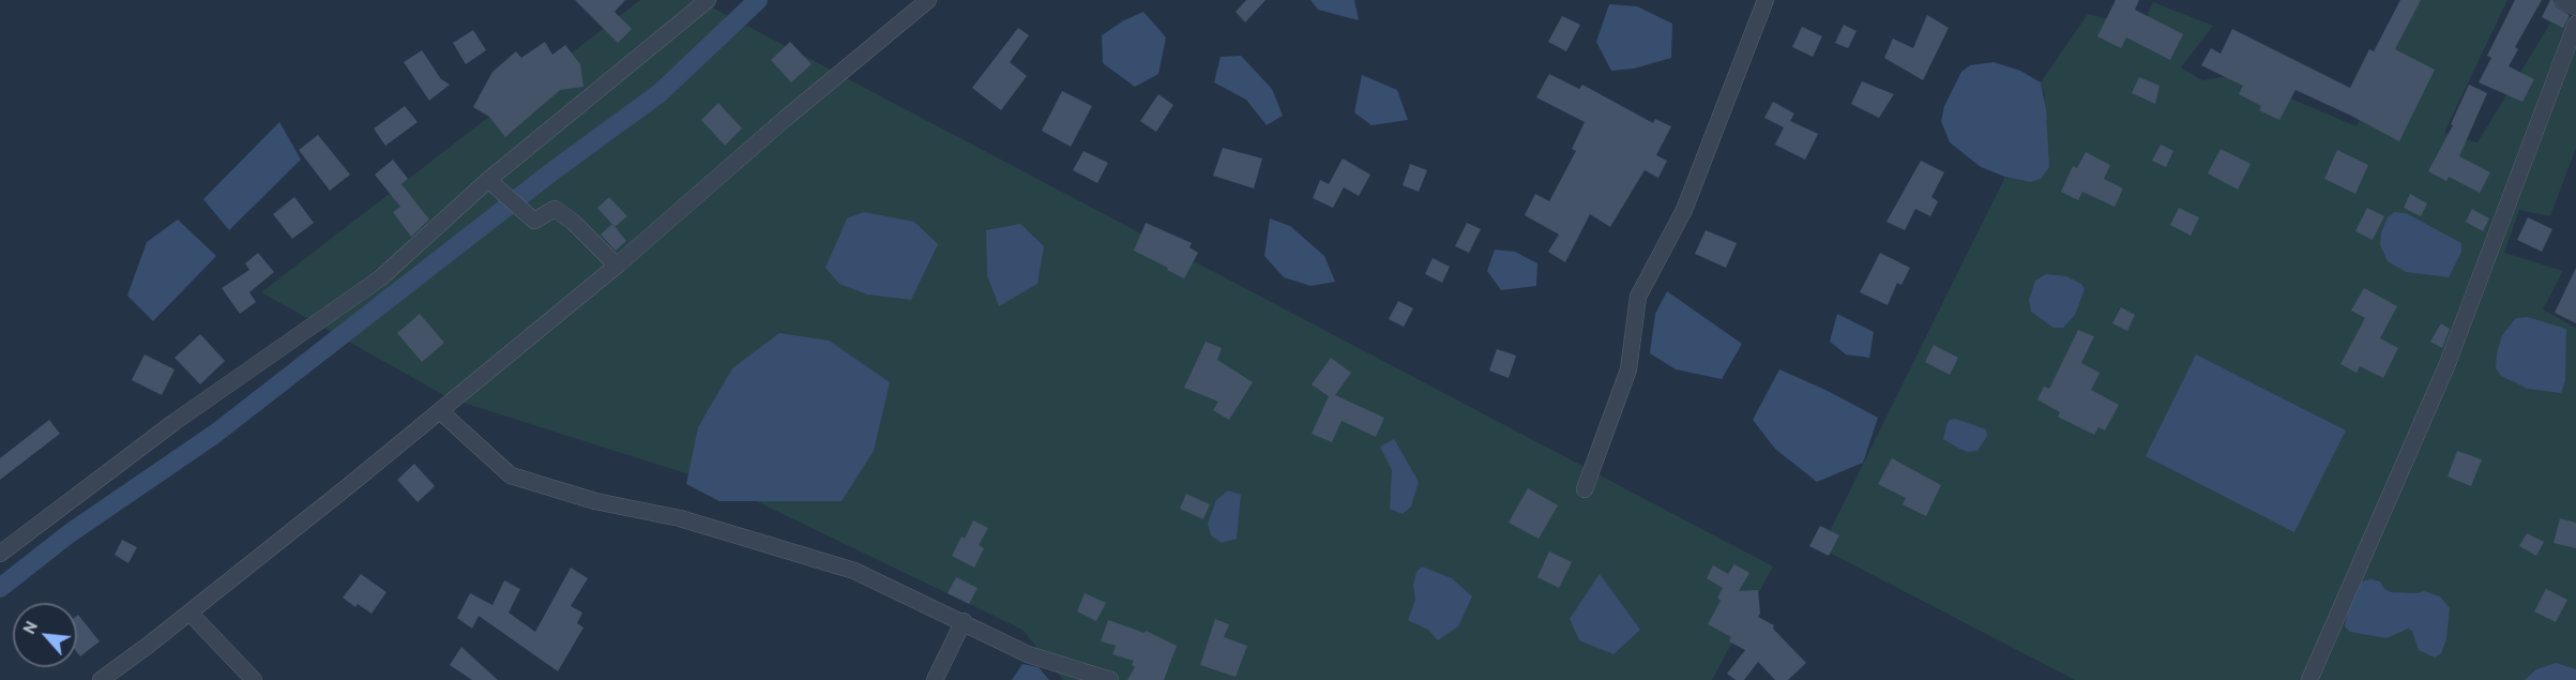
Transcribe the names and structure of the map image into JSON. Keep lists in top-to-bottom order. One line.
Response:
{"north":"top left"}
